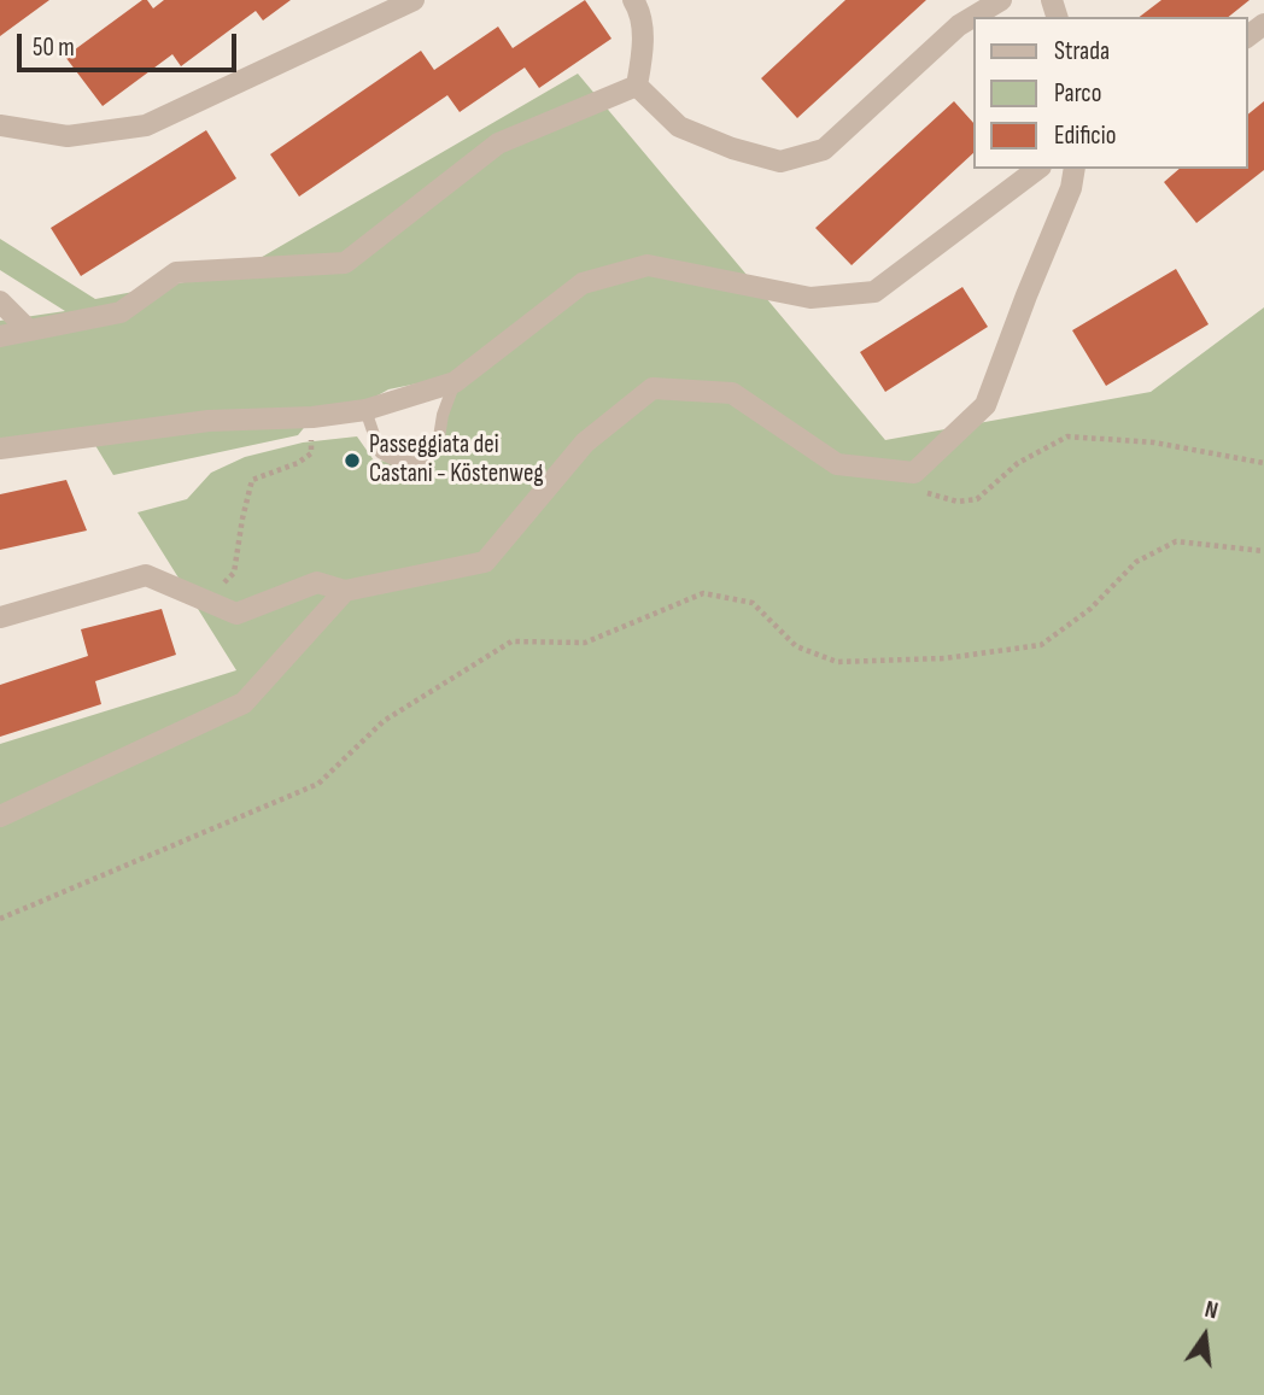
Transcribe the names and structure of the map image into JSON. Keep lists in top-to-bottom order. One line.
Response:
{"places":["Passeggiata dei Castani - Köstenweg"],"legend":["Strada","Parco","Edificio"],"scale_bar":"50 m","north":"top"}
